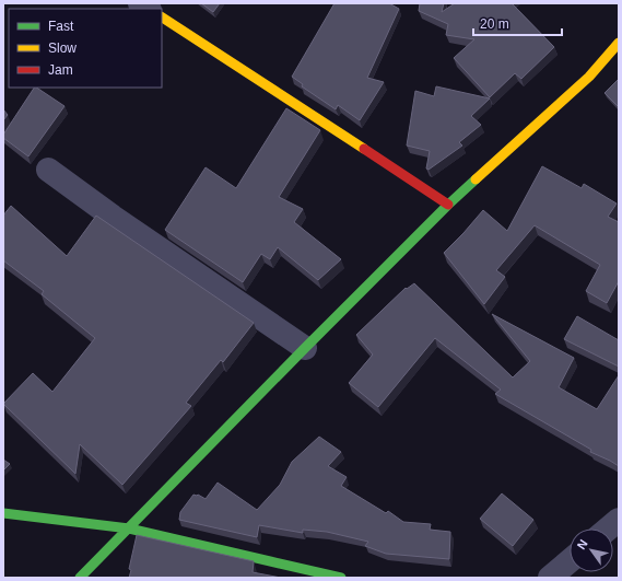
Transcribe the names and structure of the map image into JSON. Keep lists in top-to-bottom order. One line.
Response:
{"legend":["Fast","Slow","Jam"],"scale_bar":"20 m","north":"top left"}
